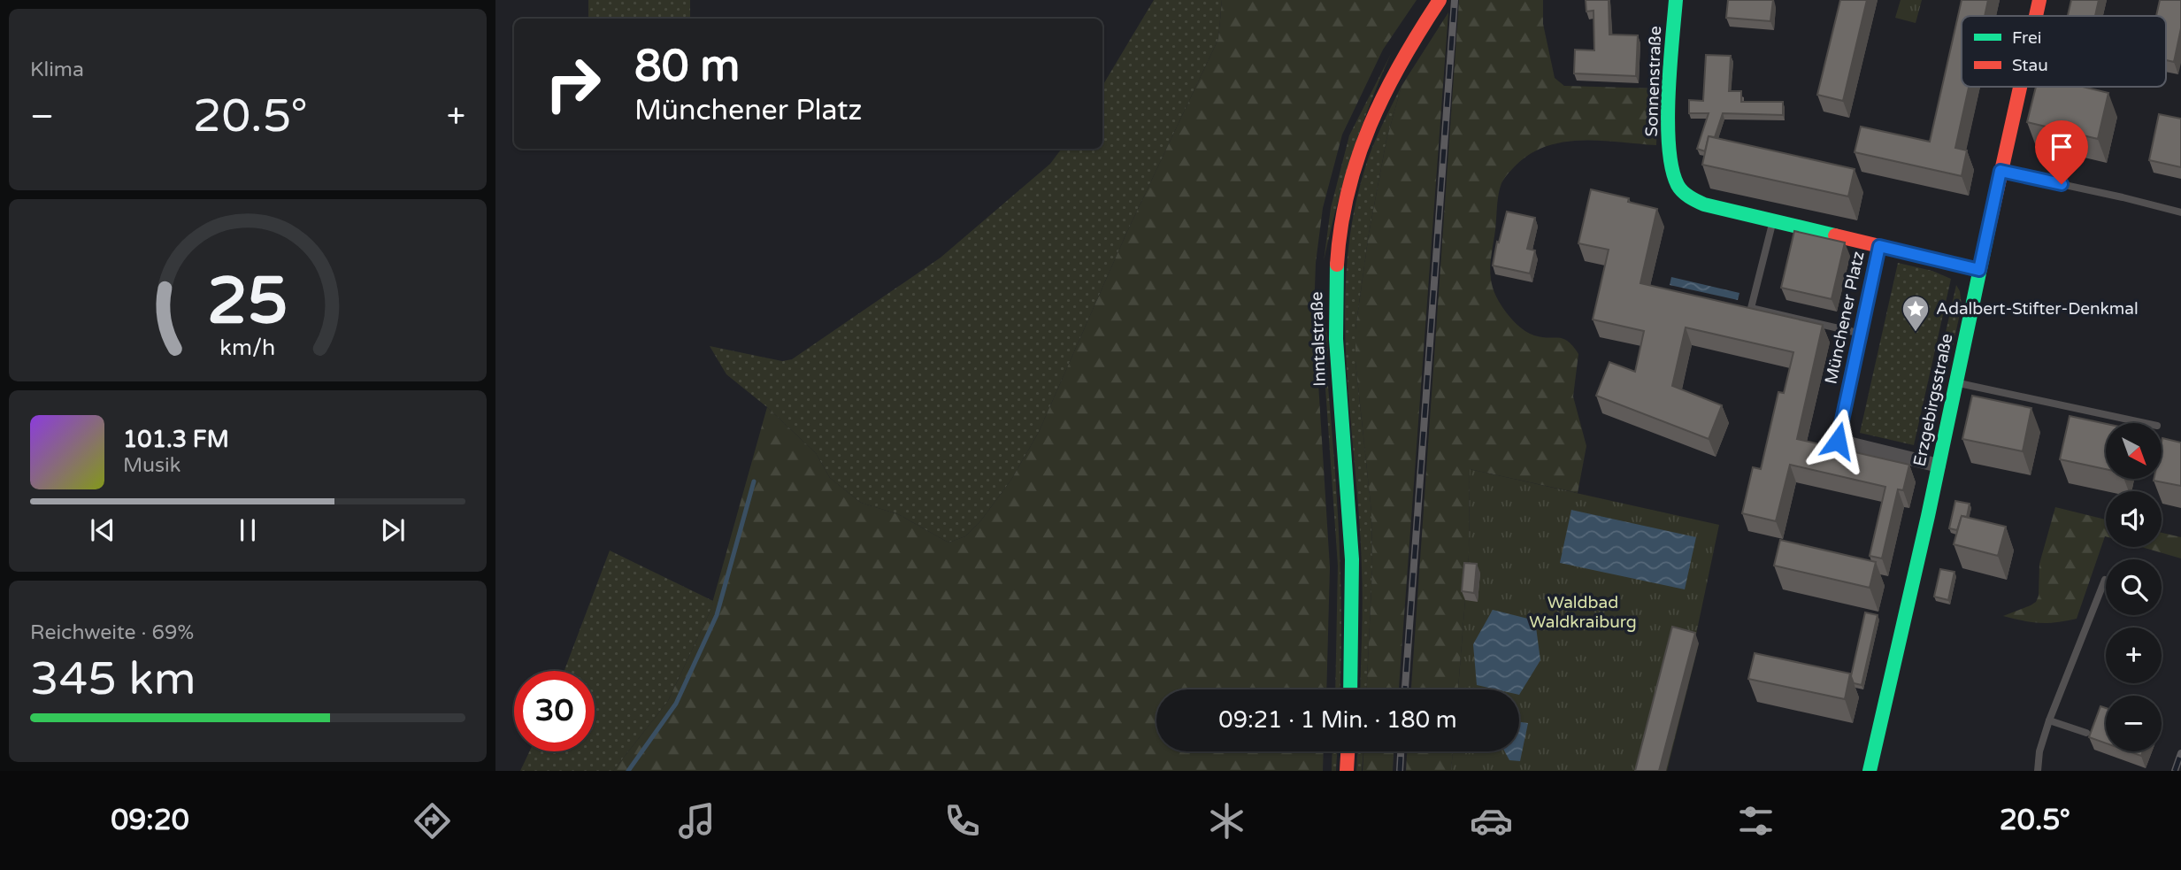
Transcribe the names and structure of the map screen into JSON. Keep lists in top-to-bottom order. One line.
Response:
{"streets":{"street":["Sonnenstraße","Münchener Platz","Inntalstraße","Erzgebirgsstraße"]},"crossings":[["Sonnenstraße","Münchener Platz"],["Münchener Platz","Erzgebirgsstraße"]],"parks":["Waldbad Waldkraiburg"],"places":{"place":["Adalbert-Stifter-Denkmal"]},"legend":["Frei","Stau"],"north":"bottom right","page":{"tile":["Klima",["Reichweite · 69%","345 km"]],"turn":["80 m","Münchener Platz"],"heat":["−","20.5°","+"],"song":["101.3 FM","Musik"],"map_buttons":["+","−"],"limit":"30","trip":"09:21 · 1 Min. · 180 m","tabs":["09:20","20.5°"],"gauge":["25","km/h"]}}
